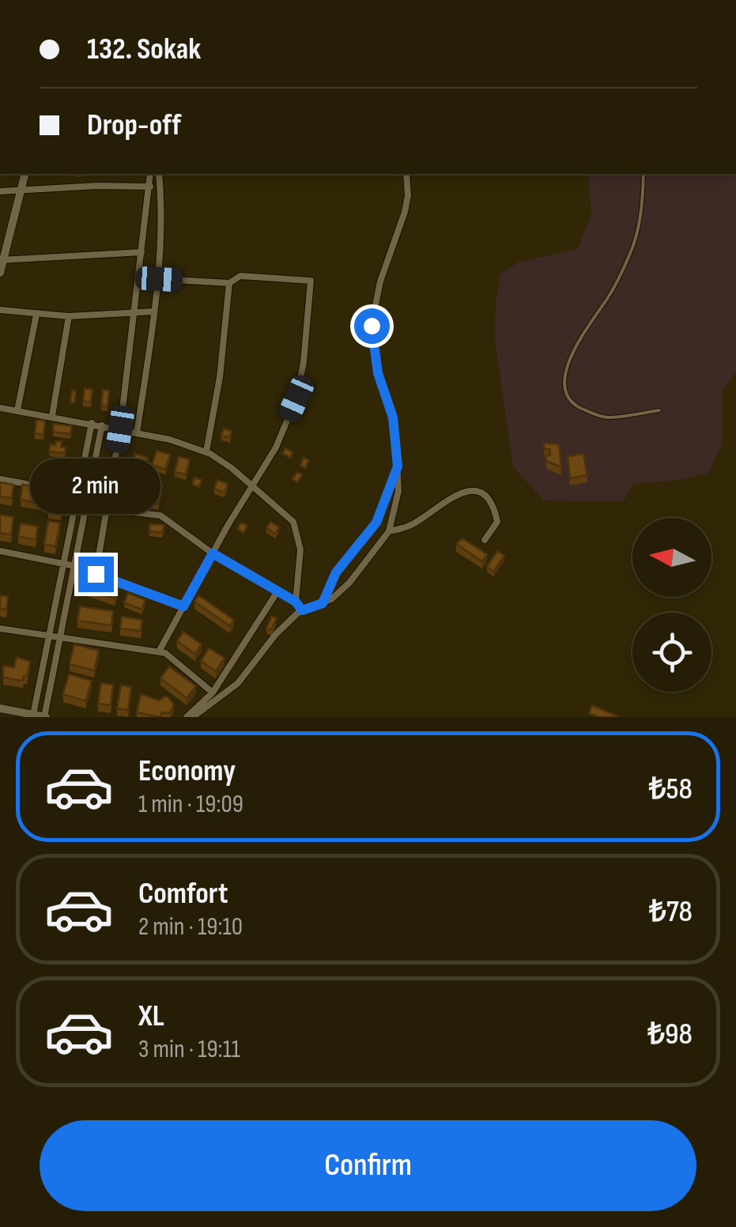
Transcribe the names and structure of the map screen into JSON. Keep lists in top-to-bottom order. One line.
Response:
{"north":"left","page":{"banner":["132. Sokak","Drop-off"],"bubble":"2 min","list":[{"name":"Economy","note":"1 min · 19:09","value":"₺58"},{"name":"Comfort","note":"2 min · 19:10","value":"₺78"},{"name":"XL","note":"3 min · 19:11","value":"₺98"}],"buttons":"Confirm"}}
